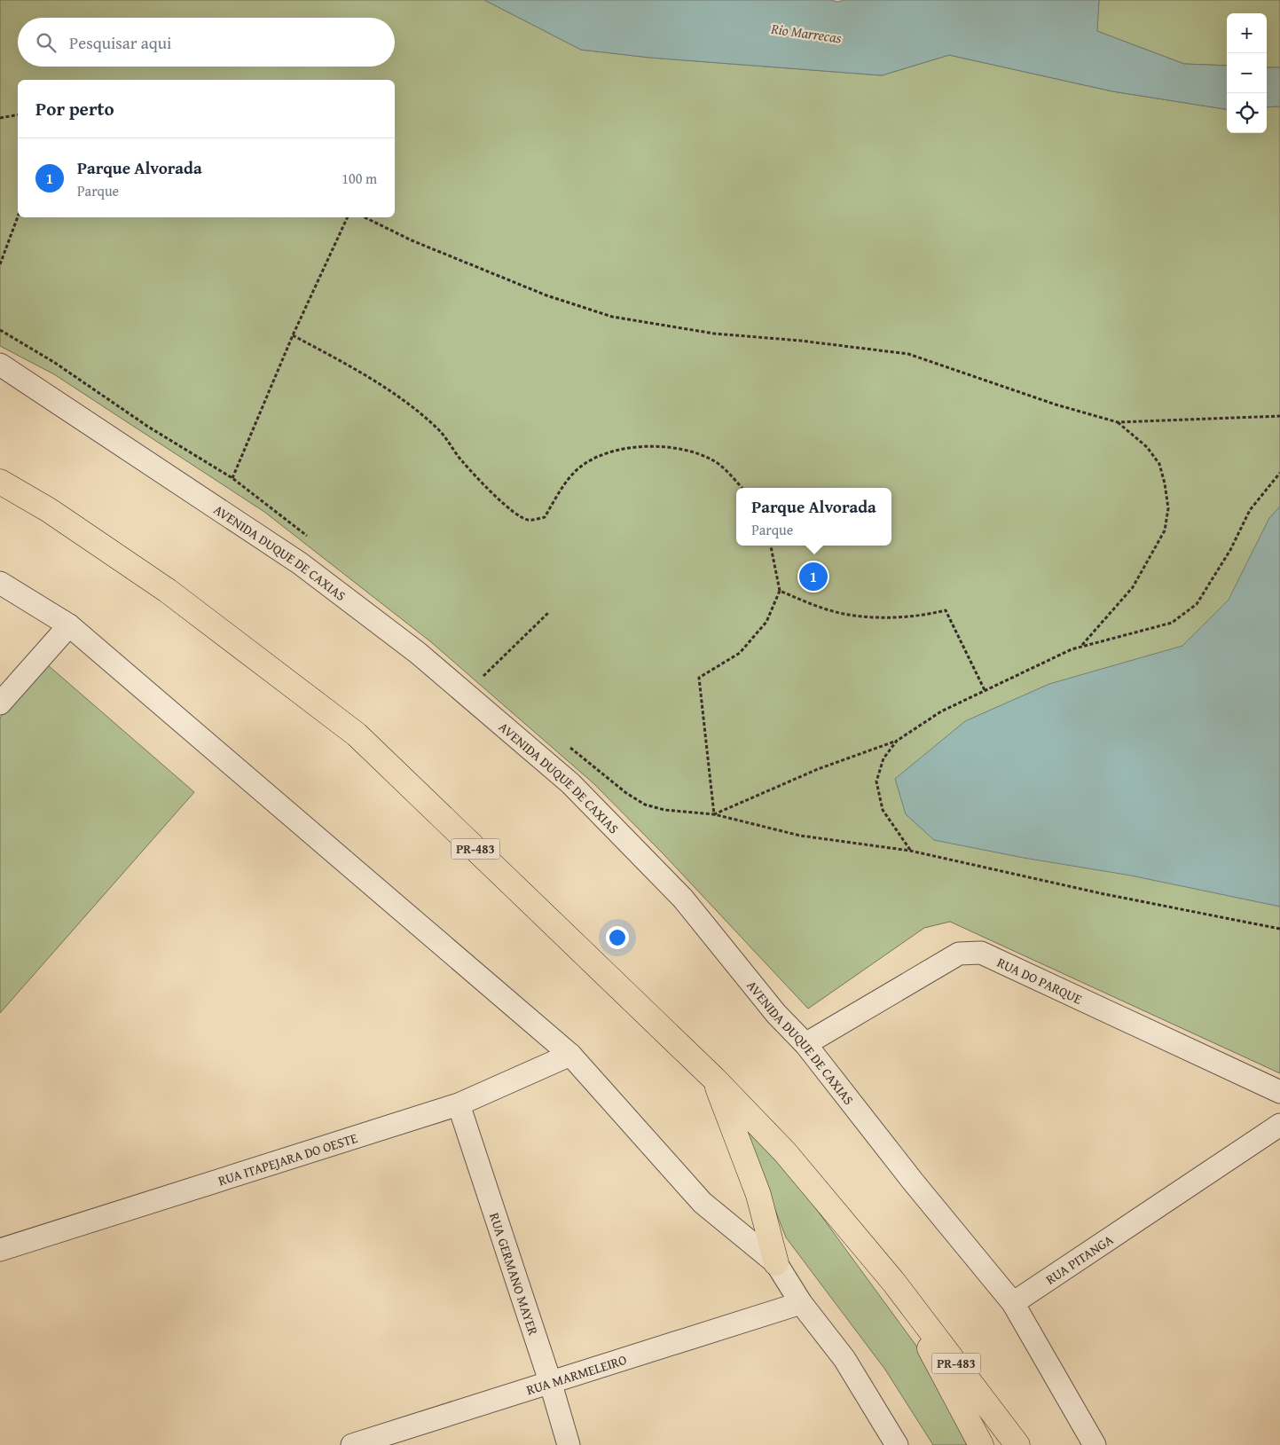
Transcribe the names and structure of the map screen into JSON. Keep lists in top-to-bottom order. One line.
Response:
{"streets":{"highway":["PR-483"],"street":["AVENIDA DUQUE DE CAXIAS","RUA DO PARQUE","RUA ITAPEJARA DO OESTE","RUA PITANGA","RUA GERMANO MAYER","RUA MARMELEIRO"]},"crossings":[["AVENIDA DUQUE DE CAXIAS","RUA DO PARQUE"],["AVENIDA DUQUE DE CAXIAS","RUA PITANGA"],["RUA ITAPEJARA DO OESTE","RUA GERMANO MAYER"],["RUA GERMANO MAYER","RUA MARMELEIRO"]],"water":["Rio Marrecas"],"page":{"map_buttons":["+","−"],"search":"Pesquisar aqui","heading":"Por perto","list":[{"mark":"1","name":"Parque Alvorada","note":"Parque","value":"100 m"}],"popup":["Parque Alvorada","Parque"],"pins":"1"}}
